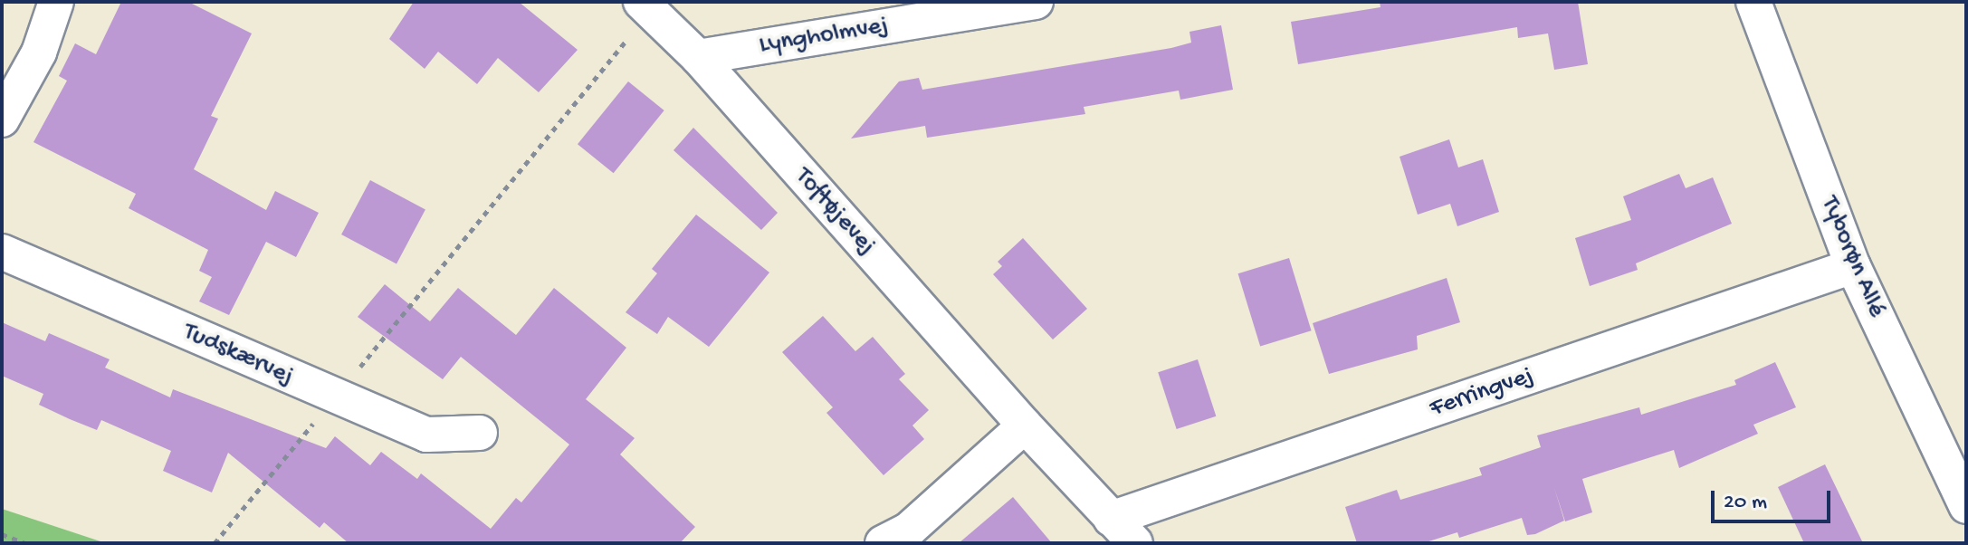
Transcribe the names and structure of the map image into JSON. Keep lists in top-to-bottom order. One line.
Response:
{"streets":{"street":["Lyngholmvej","Toftøjevej","Tyborøn Allé","Tudskærvej","Ferringvej"]},"crossings":[["Lyngholmvej","Toftøjevej"],["Toftøjevej","Ferringvej"],["Tyborøn Allé","Ferringvej"]],"scale_bar":"20 m"}
